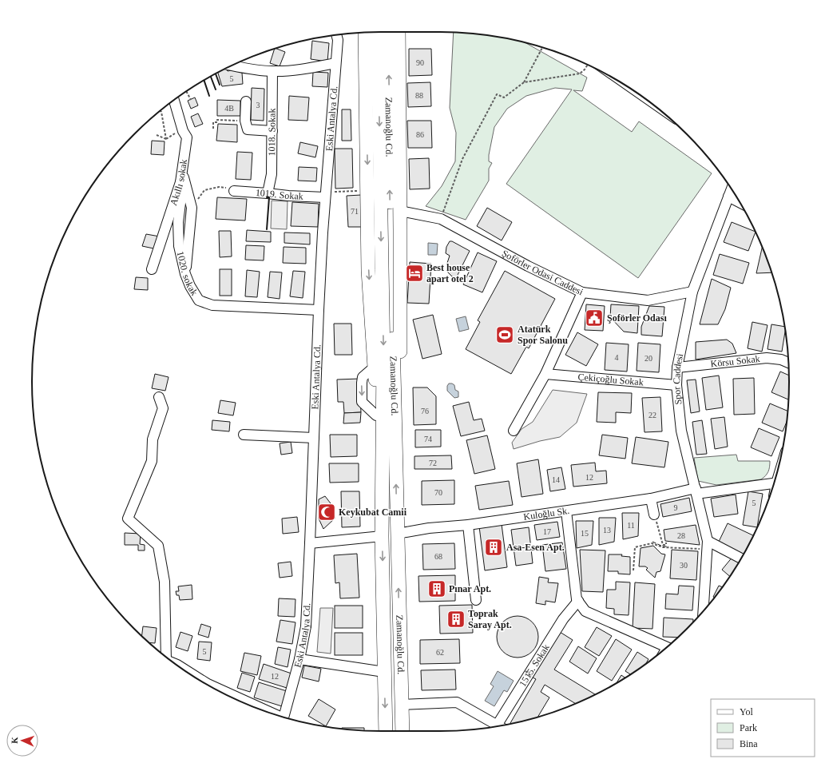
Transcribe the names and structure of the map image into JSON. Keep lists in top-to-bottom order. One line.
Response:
{"streets":{"highway":["Zamanoğlu Cd."],"street":["Eski Antalya Cd.","1018. Sokak","Akıllı sokak","1019. Sokak","Şoförler Odasi Caddesi","1020. sokak","Körsu Sokak","Çekiçoğlu Sokak","Spor Caddesi","Kuloğlu Sk.","1515. Sokak"]},"crossings":[["Eski Antalya Cd.","1019. Sokak"],["Eski Antalya Cd.","1020. sokak"],["Zamanoğlu Cd.","Kuloğlu Sk."],["1018. Sokak","1019. Sokak"],["Akıllı sokak","1020. sokak"],["Şoförler Odasi Caddesi","Spor Caddesi"],["Körsu Sokak","Spor Caddesi"],["Çekiçoğlu Sokak","Spor Caddesi"],["Spor Caddesi","Kuloğlu Sk."]],"places":{"hotel":["Best house apart otel 2"],"public building":["Şoförler Odası"],"sports":["Atatürk Spor Salonu"],"mosque":["Keykubat Camii"],"building":["Asa-Esen Apt.","Pınar Apt.","Toprak Saray Apt."]},"house_numbers":["90","5","88","3","4B","86","71","4","20","76","22","74","72","12","14","70","5","9","11","13","17","15","28","68","30","5","62","12"],"legend":["Yol","Park","Bina"],"north":"left"}
